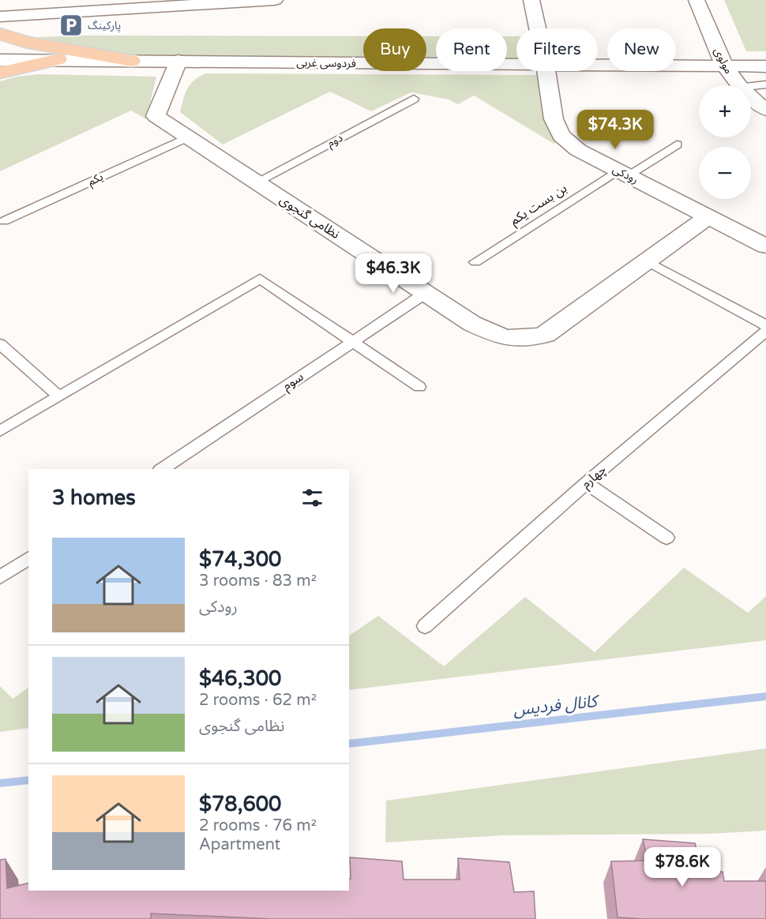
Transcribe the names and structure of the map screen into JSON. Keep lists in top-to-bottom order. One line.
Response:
{"streets":{"street":["مولوی","فردوسی غربی","رودکی","نظامی گنجوی"],"lane":["دوم","یکم","بن بست یکم","سوم","چهارم"]},"crossings":[["مولوی","فردوسی غربی"],["فردوسی غربی","نظامی گنجوی"],["دوم","نظامی گنجوی"],["رودکی","بن بست یکم"],["رودکی","نظامی گنجوی"],["یکم","نظامی گنجوی"],["نظامی گنجوی","سوم"]],"water":["کانال فردیس"],"places":{"parking":["پارکینگ"]},"page":{"chip":["Buy","Rent","Filters","New"],"map_buttons":["+","−"],"price":["$74.3K","$46.3K","$78.6K"],"heading":"3 homes","list":[{"name":"$74,300","note":"3 rooms · 83 m² · رودکی"},{"name":"$46,300","note":"2 rooms · 62 m² · نظامی گنجوی"},{"name":"$78,600","note":"2 rooms · 76 m² · Apartment"}]}}
